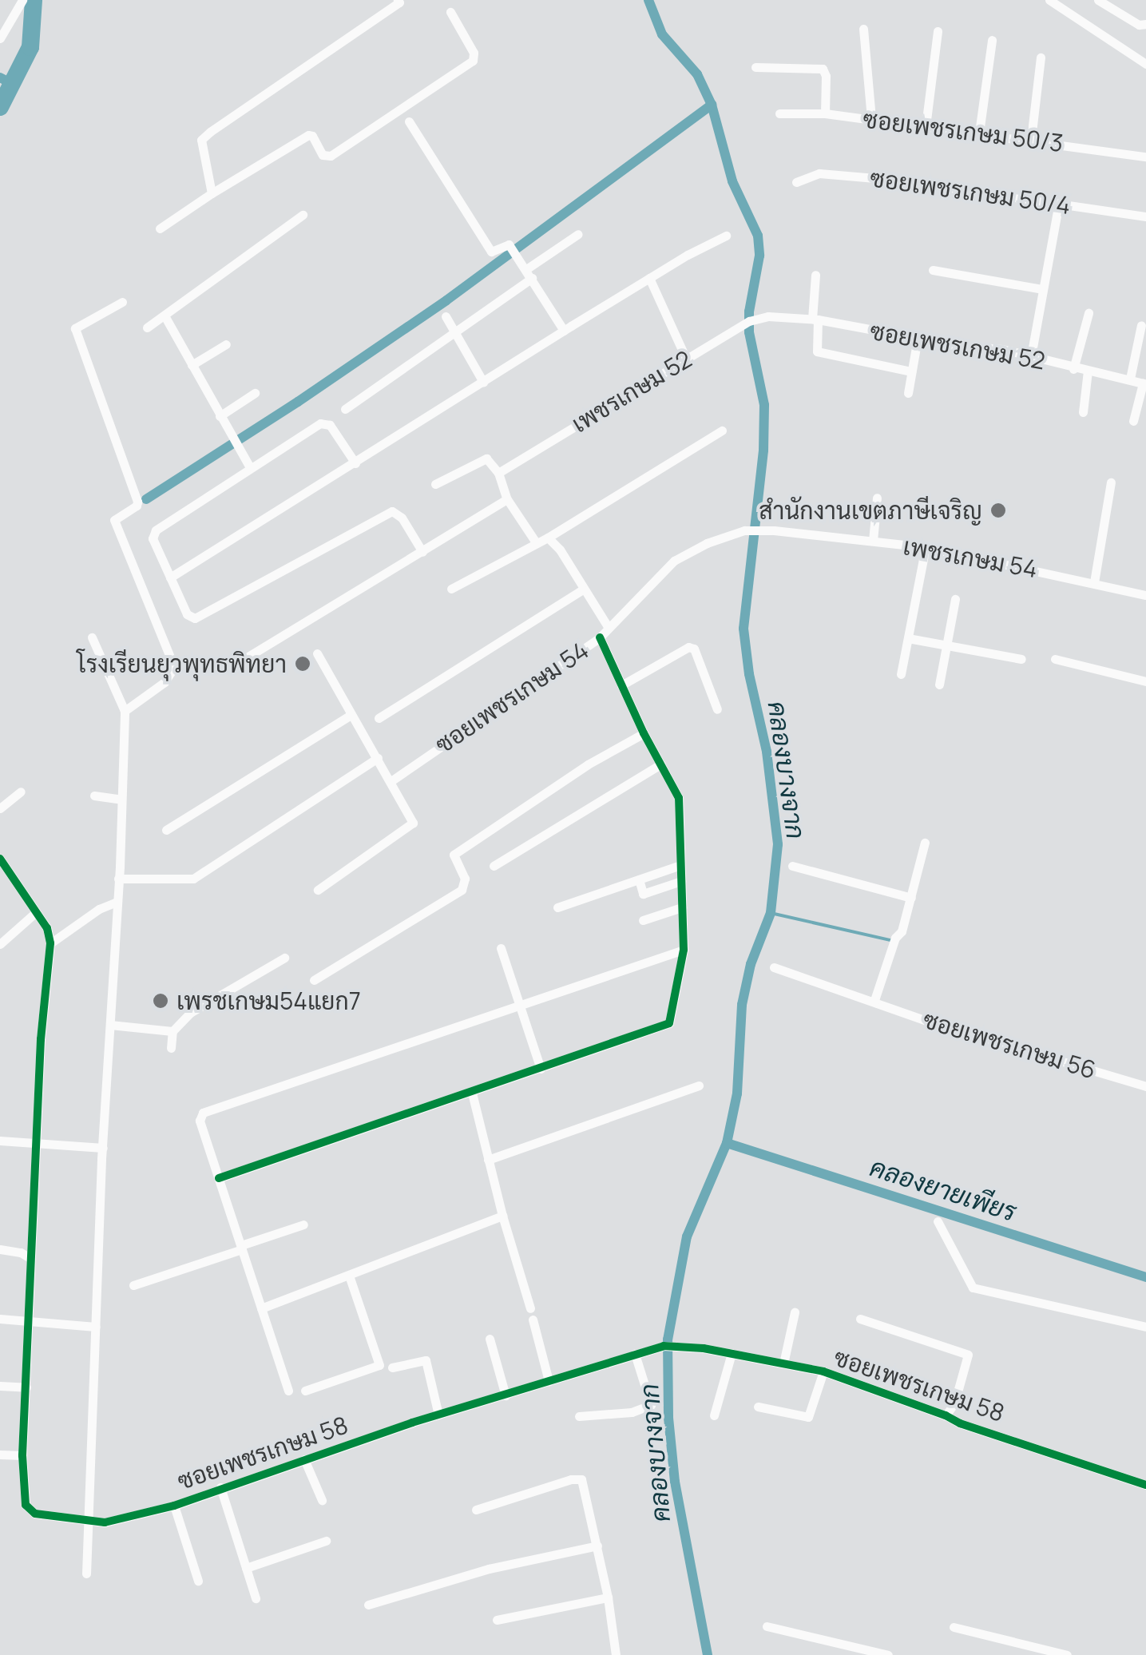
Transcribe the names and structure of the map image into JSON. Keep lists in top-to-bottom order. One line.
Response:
{"streets":{"street":["ซอยเพชรเกษม 50/3","ซอยเพชรเกษม 50/4","ซอยเพชรเกษม 52","เพชรเกษม 52","เพชรเกษม 54","ซอยเพชรเกษม 54","ซอยเพชรเกษม 56","ซอยเพชรเกษม 58"]},"crossings":[["ซอยเพชรเกษม 52","เพชรเกษม 52"],["เพชรเกษม 54","ซอยเพชรเกษม 54"]],"water":["คลองบางจาก","คลองยายเพียร"],"places":["สำนักงานเขตภาษีเจริญ","โรงเรียนยุวพุทธพิทยา","เพรชเกษม54แยก7"]}
